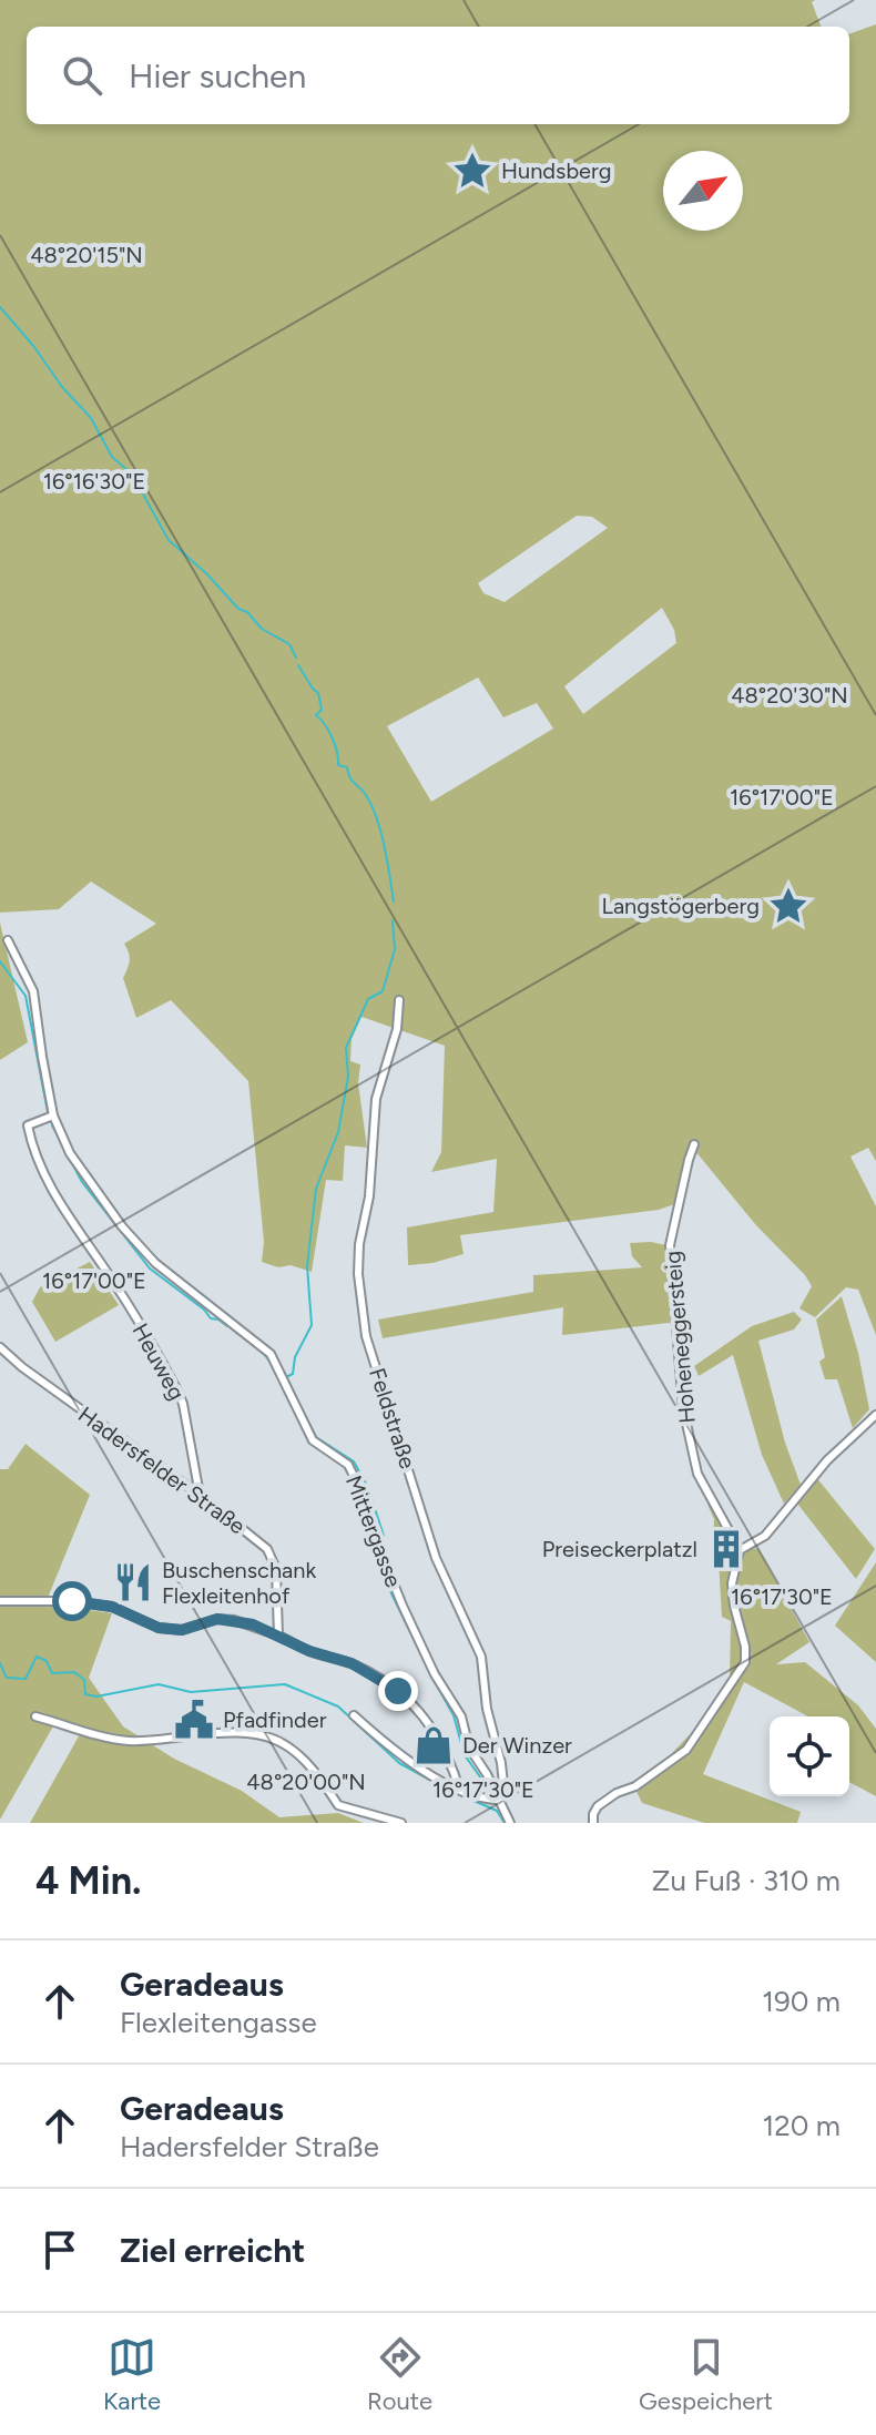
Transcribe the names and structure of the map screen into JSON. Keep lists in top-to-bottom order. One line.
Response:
{"streets":{"street":["Hoheneggersteig","Heuweg","Feldstraße","Hadersfelder Straße","Mittergasse"]},"crossings":[["Heuweg","Hadersfelder Straße"],["Heuweg","Mittergasse"],["Feldstraße","Mittergasse"]],"places":{"place":["Hundsberg","Langstögerberg"],"building":["Preiseckerplatzl"],"restaurant":["Buschenschank Flexleitenhof"],"public building":["Pfadfinder"],"shop":["Der Winzer"]},"north":"top right","page":{"search":"Hier suchen","heading":["4 Min.","Zu Fuß · 310 m"],"list":[["Geradeaus","Flexleitengasse","190 m"],["Geradeaus","Hadersfelder Straße","120 m"],"Ziel erreicht"],"nav":["Karte","Route","Gespeichert"]},"coordinates":["48°20'15\"N","16°16'30\"E","48°20'30\"N","16°17'00\"E","16°17'30\"E","48°20'00\"N"]}
